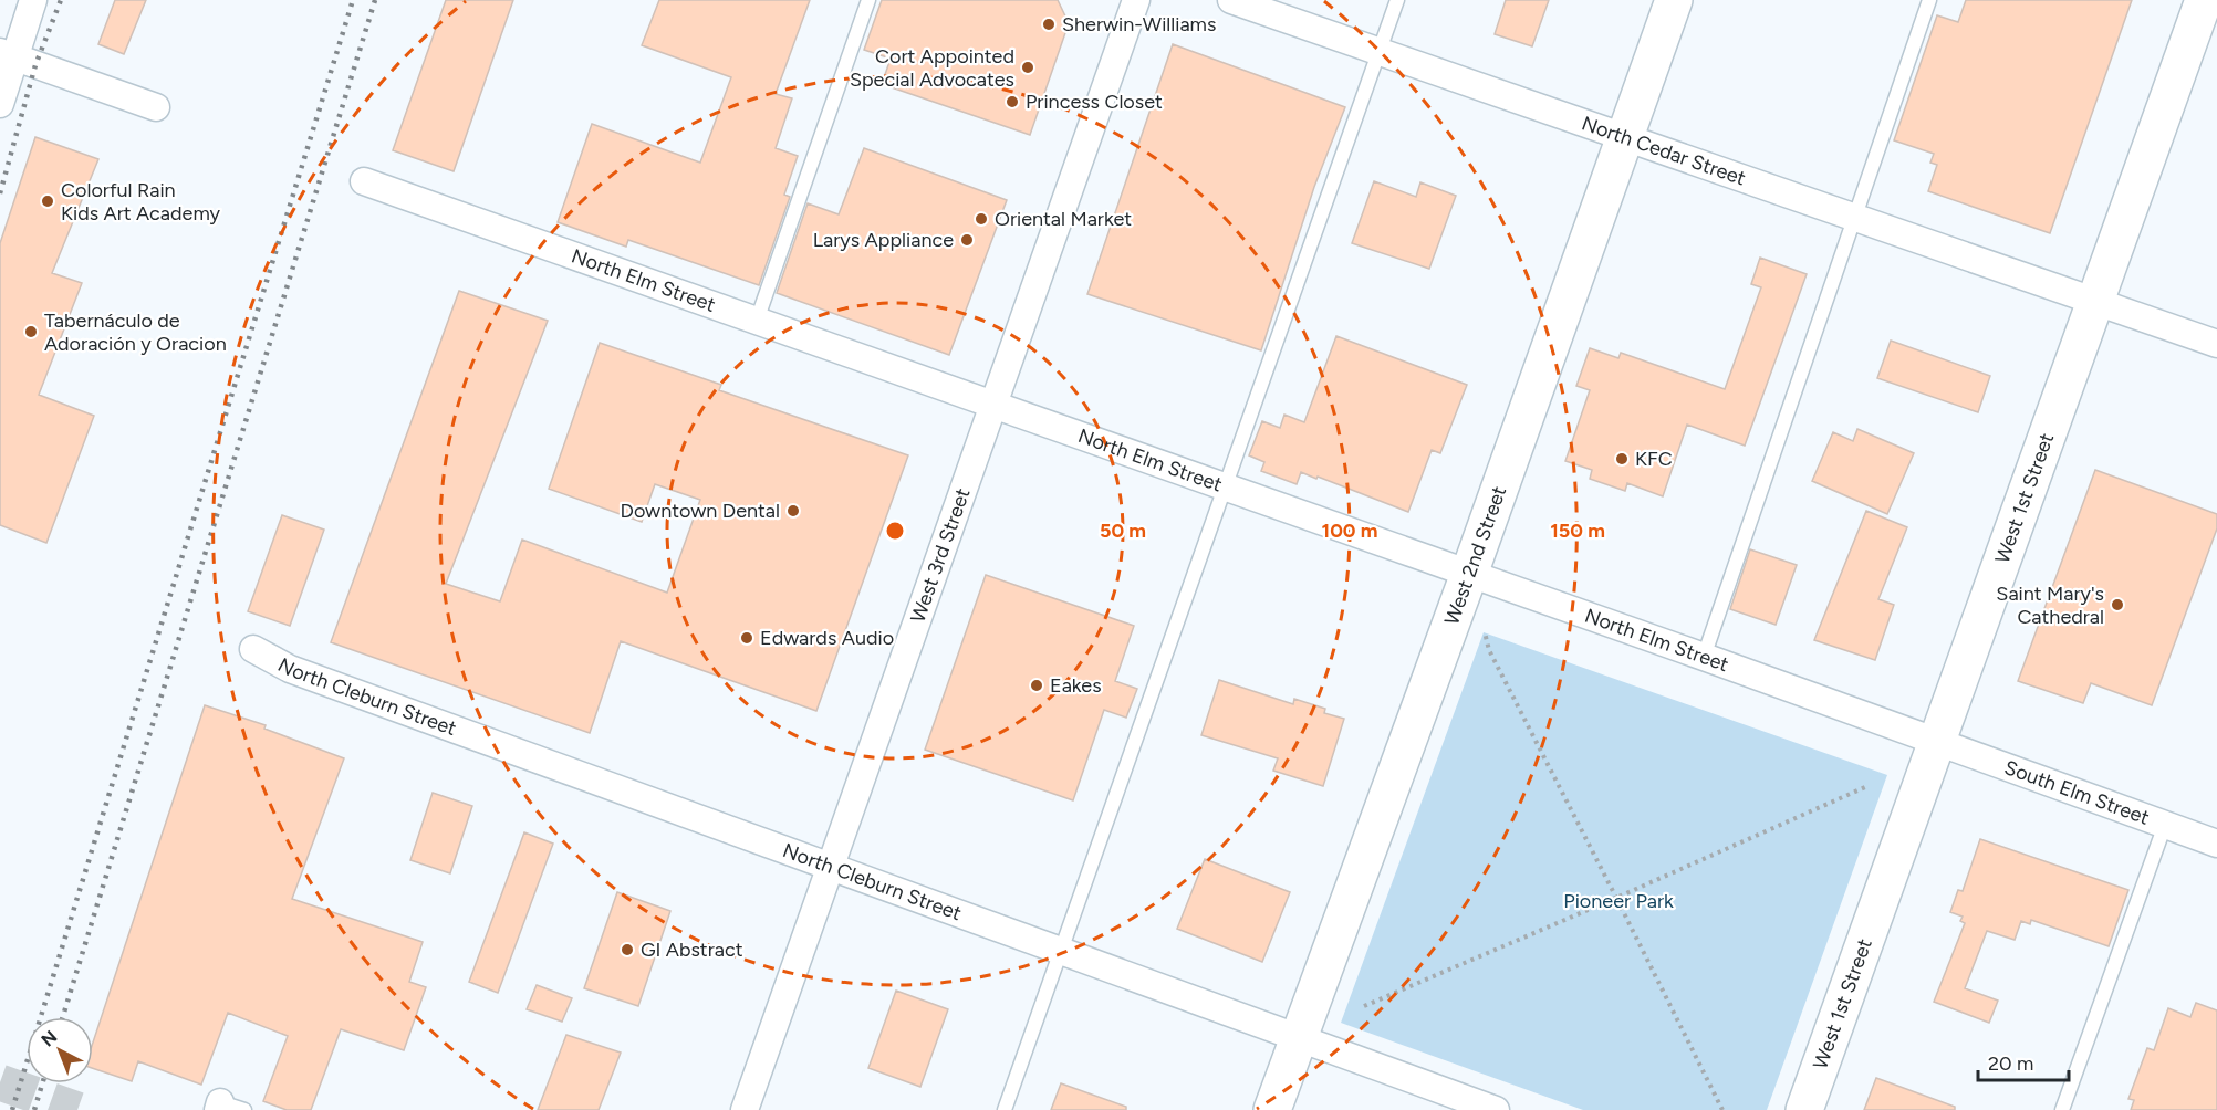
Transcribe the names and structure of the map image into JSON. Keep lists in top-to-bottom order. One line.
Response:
{"streets":{"highway":["West 1st Street","West 2nd Street"],"street":["North Cedar Street","North Elm Street","West 3rd Street","North Cleburn Street","South Elm Street"]},"crossings":[["North Cedar Street","West 1st Street"],["North Cedar Street","West 2nd Street"],["North Elm Street","West 1st Street"],["North Elm Street","West 3rd Street"],["North Elm Street","West 2nd Street"],["North Elm Street","South Elm Street"],["West 1st Street","South Elm Street"],["West 3rd Street","North Cleburn Street"],["West 2nd Street","North Cleburn Street"]],"parks":["Pioneer Park"],"places":["Sherwin-Williams","Cort Appointed Special Advocates","Princess Closet","Colorful Rain Kids Art Academy","Oriental Market","Larys Appliance","Tabernáculo de Adoración y Oracion","KFC","Downtown Dental","Saint Mary's Cathedral","Edwards Audio","Eakes","GI Abstract"],"scale_bar":"20 m","north":"top left","rings":["50 m","100 m","150 m"]}
